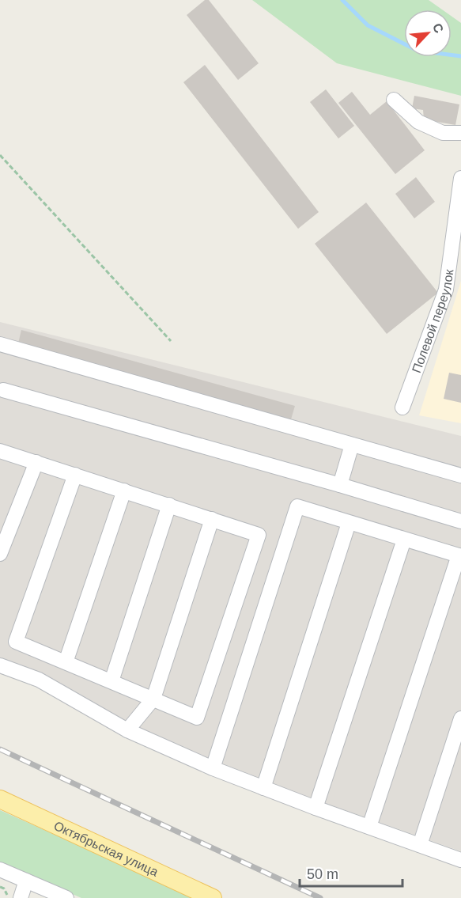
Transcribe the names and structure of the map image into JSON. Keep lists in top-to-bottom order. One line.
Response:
{"streets":{"main road":["Октябрьская улица"],"street":["Полевой переулок"]},"scale_bar":"50 m","north":"top right"}
